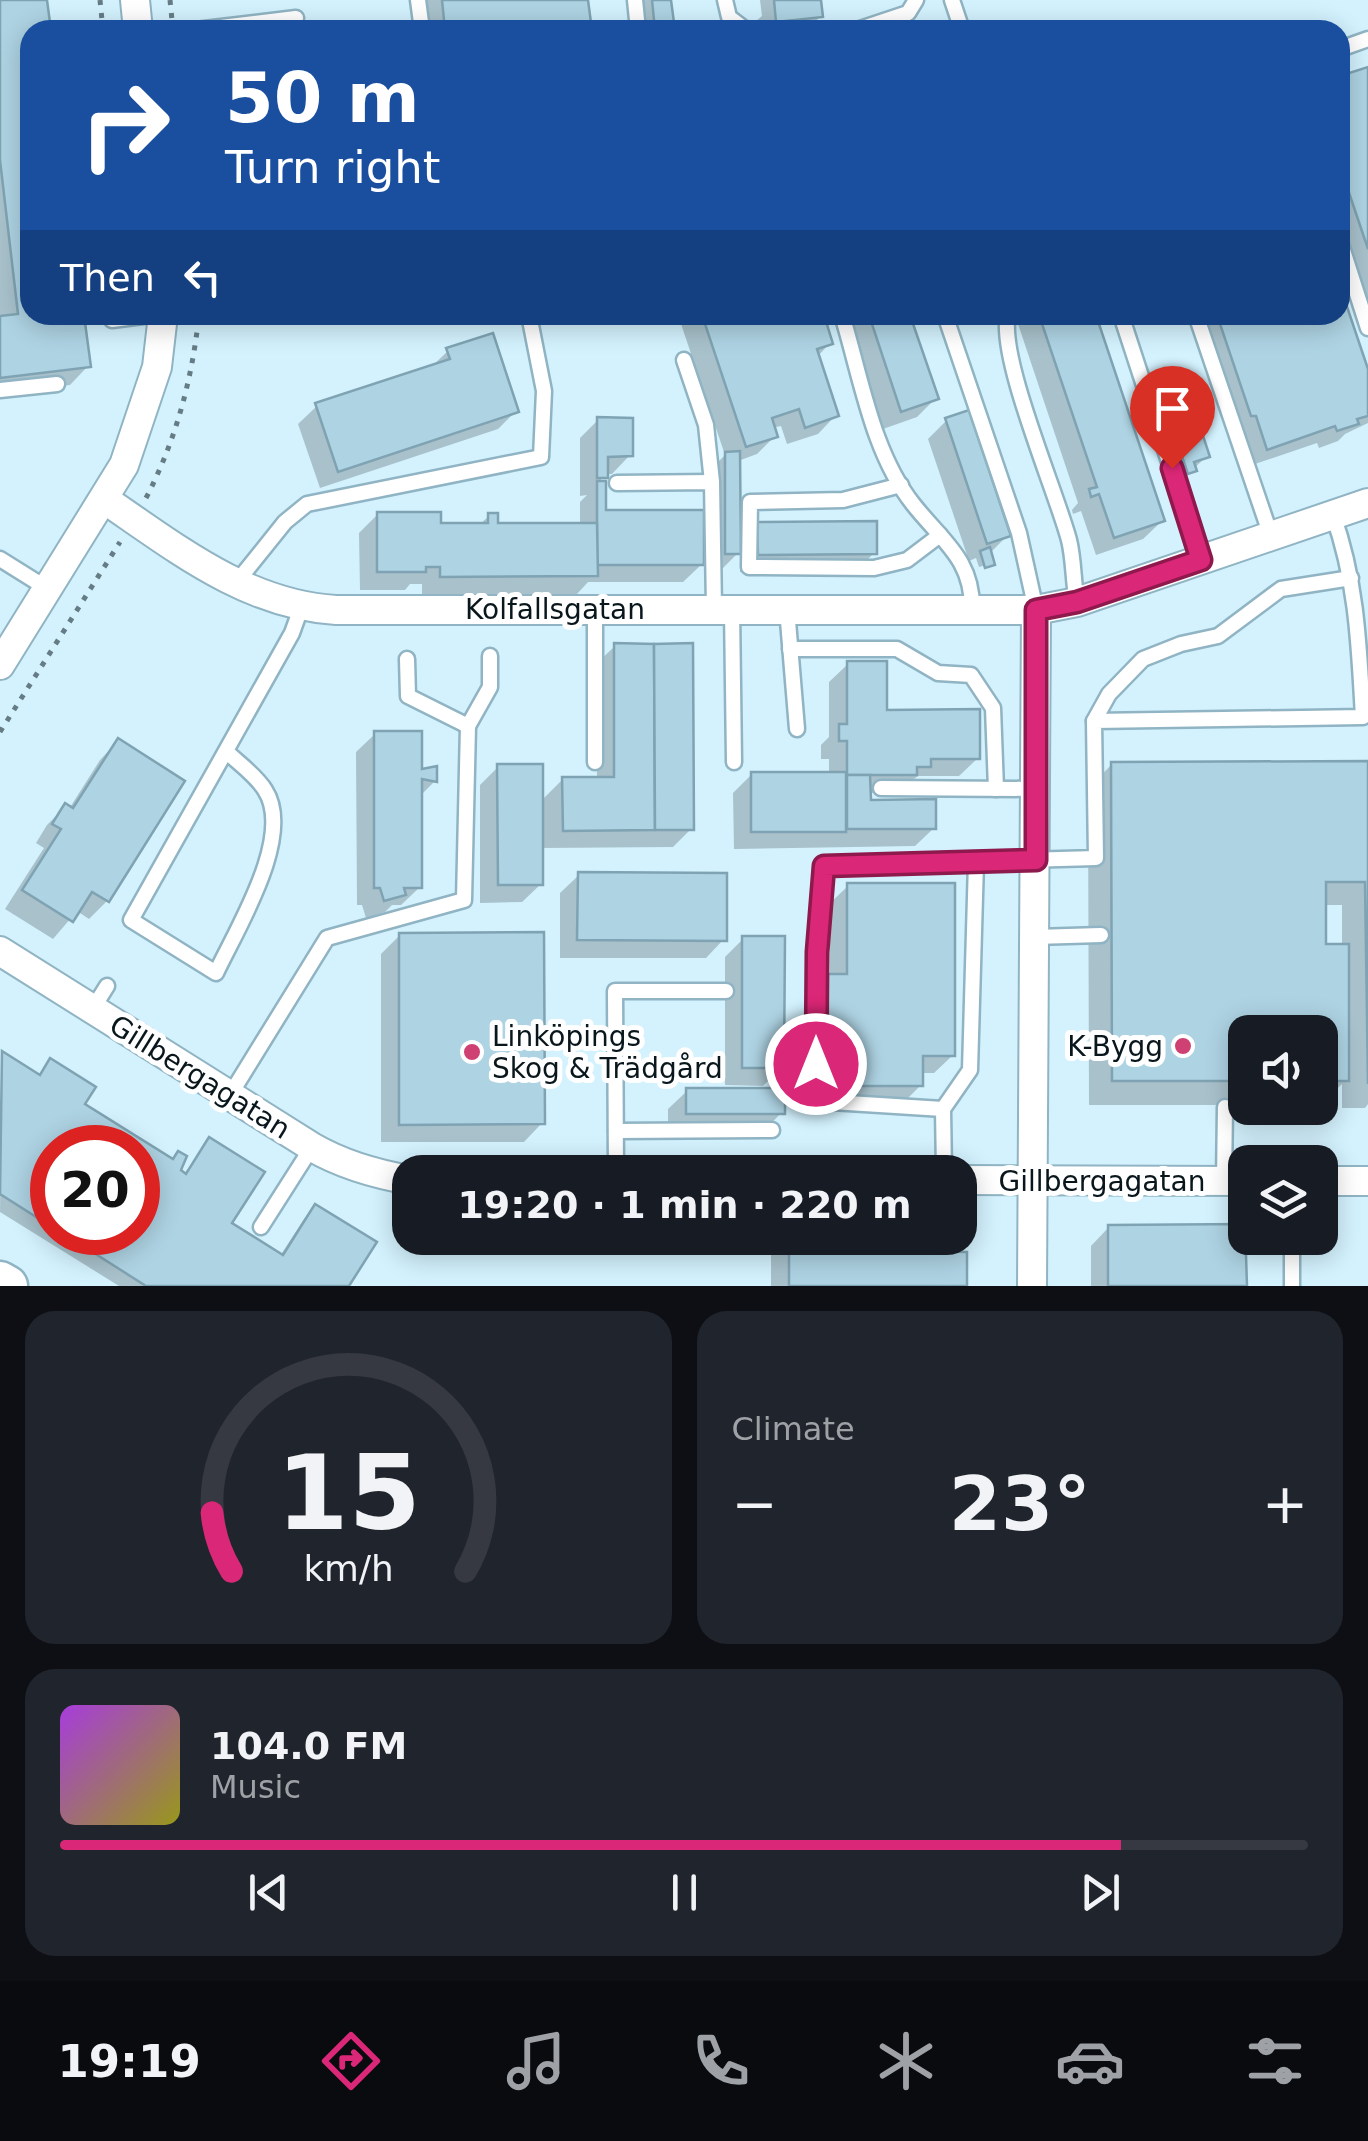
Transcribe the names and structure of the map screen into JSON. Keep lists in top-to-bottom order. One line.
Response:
{"streets":{"street":["Kolfallsgatan","Gillbergagatan"]},"places":["K-Bygg","Linköpings Skog & Trädgård"],"page":{"turn":["50 m","Turn right"],"then":"Then","limit":"20","trip":"19:20 · 1 min · 220 m","tile":"Climate","heat":["−","23°","+"],"song":["104.0 FM","Music"],"tabs":"19:19","gauge":["15","km/h"]}}
